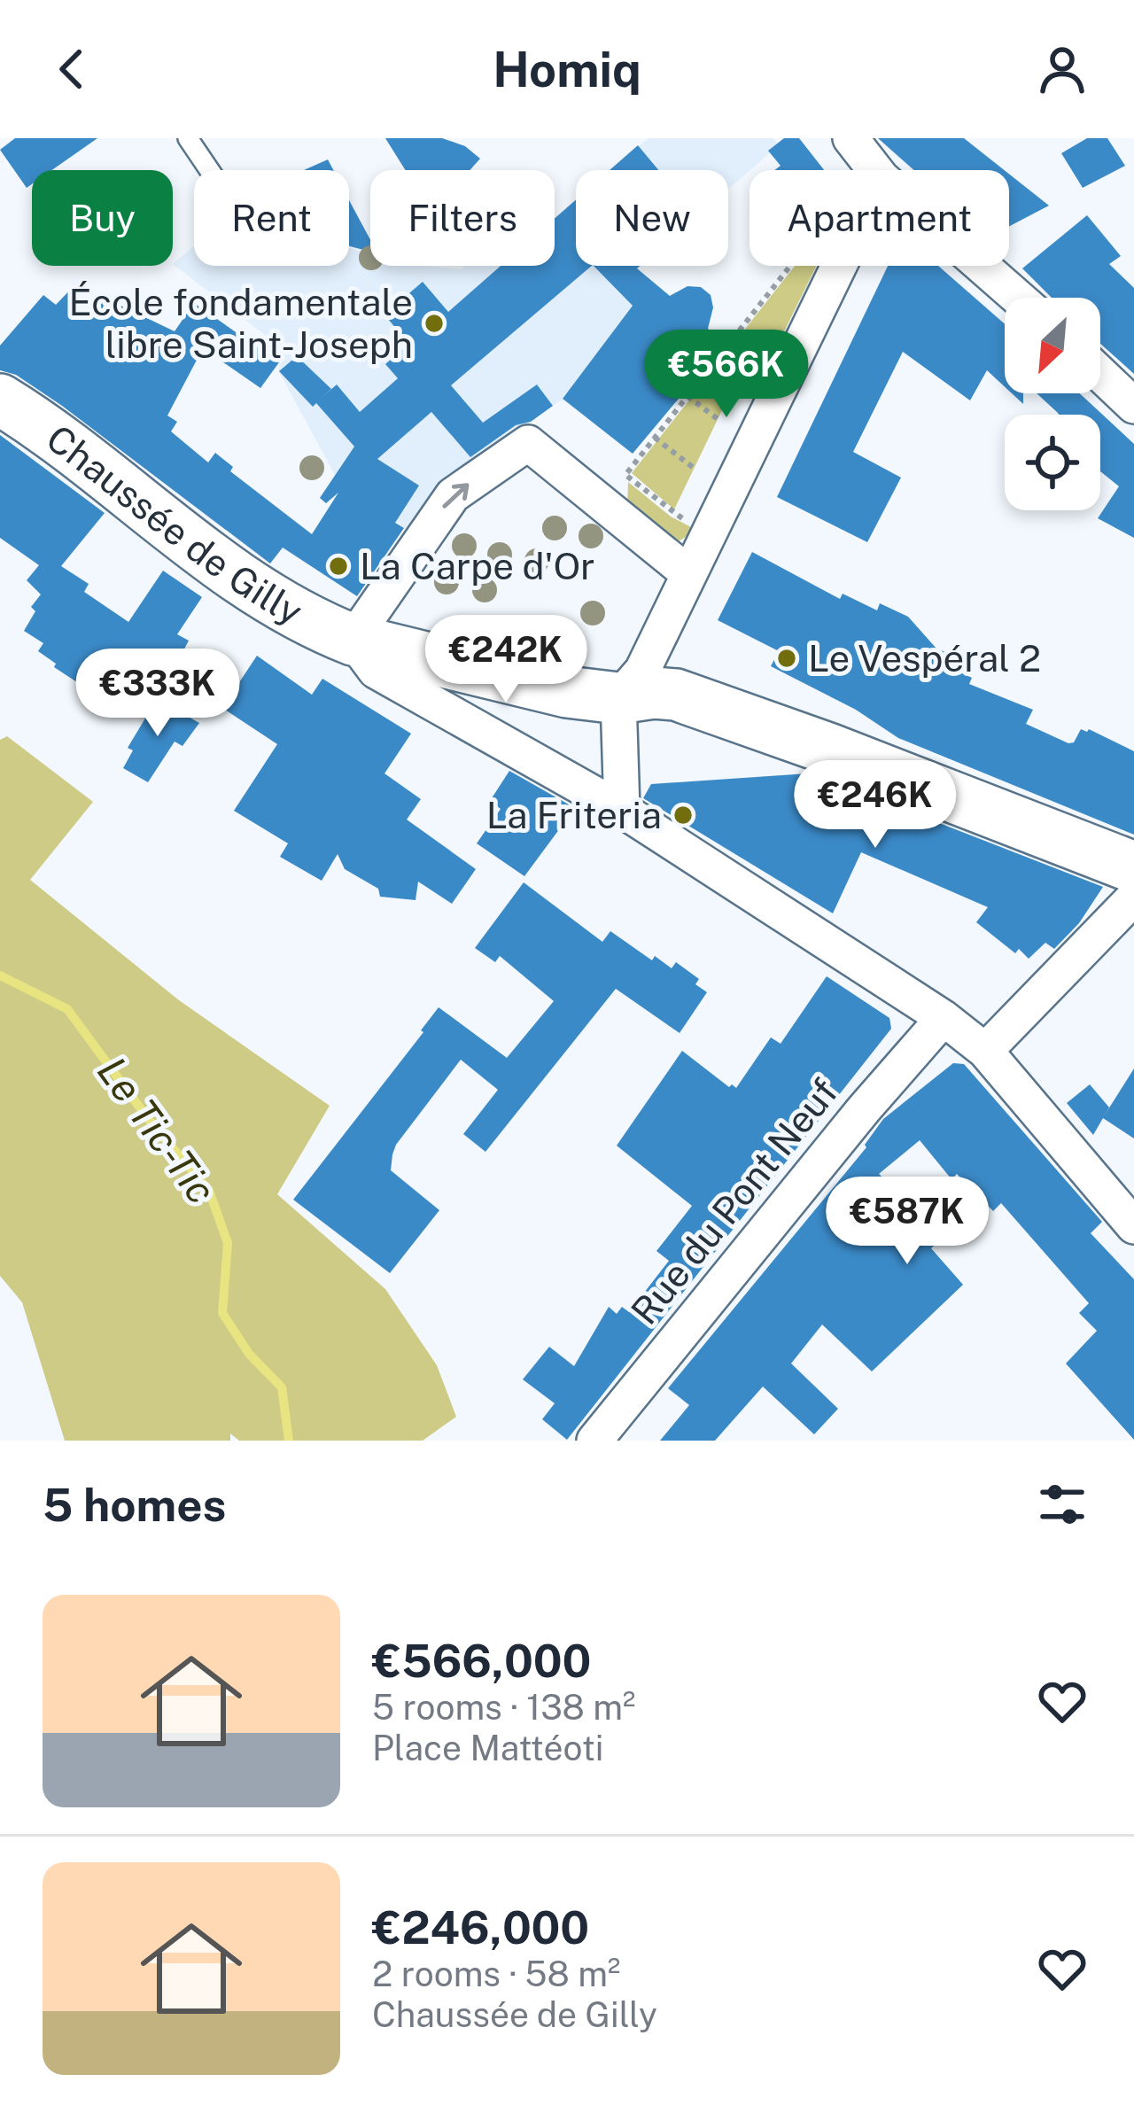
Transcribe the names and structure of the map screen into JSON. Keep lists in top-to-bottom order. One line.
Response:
{"streets":{"street":["Chaussée de Gilly","Rue du Pont Neuf"]},"crossings":[["Chaussée de Gilly","Rue du Pont Neuf"]],"water":["Le Tic-Tic"],"places":["École fondamentale libre Saint-Joseph","La Carpe d'Or","Le Vespéral 2","La Friteria"],"north":"bottom left","page":{"header":"Homiq","chip":["Buy","Rent","Filters","New","Apartment"],"price":["€566K","€242K","€333K","€246K","€587K"],"heading":"5 homes","list":[{"name":"€566,000","note":"5 rooms · 138 m² · Place Mattéoti"},{"name":"€246,000","note":"2 rooms · 58 m² · Chaussée de Gilly"}]}}
